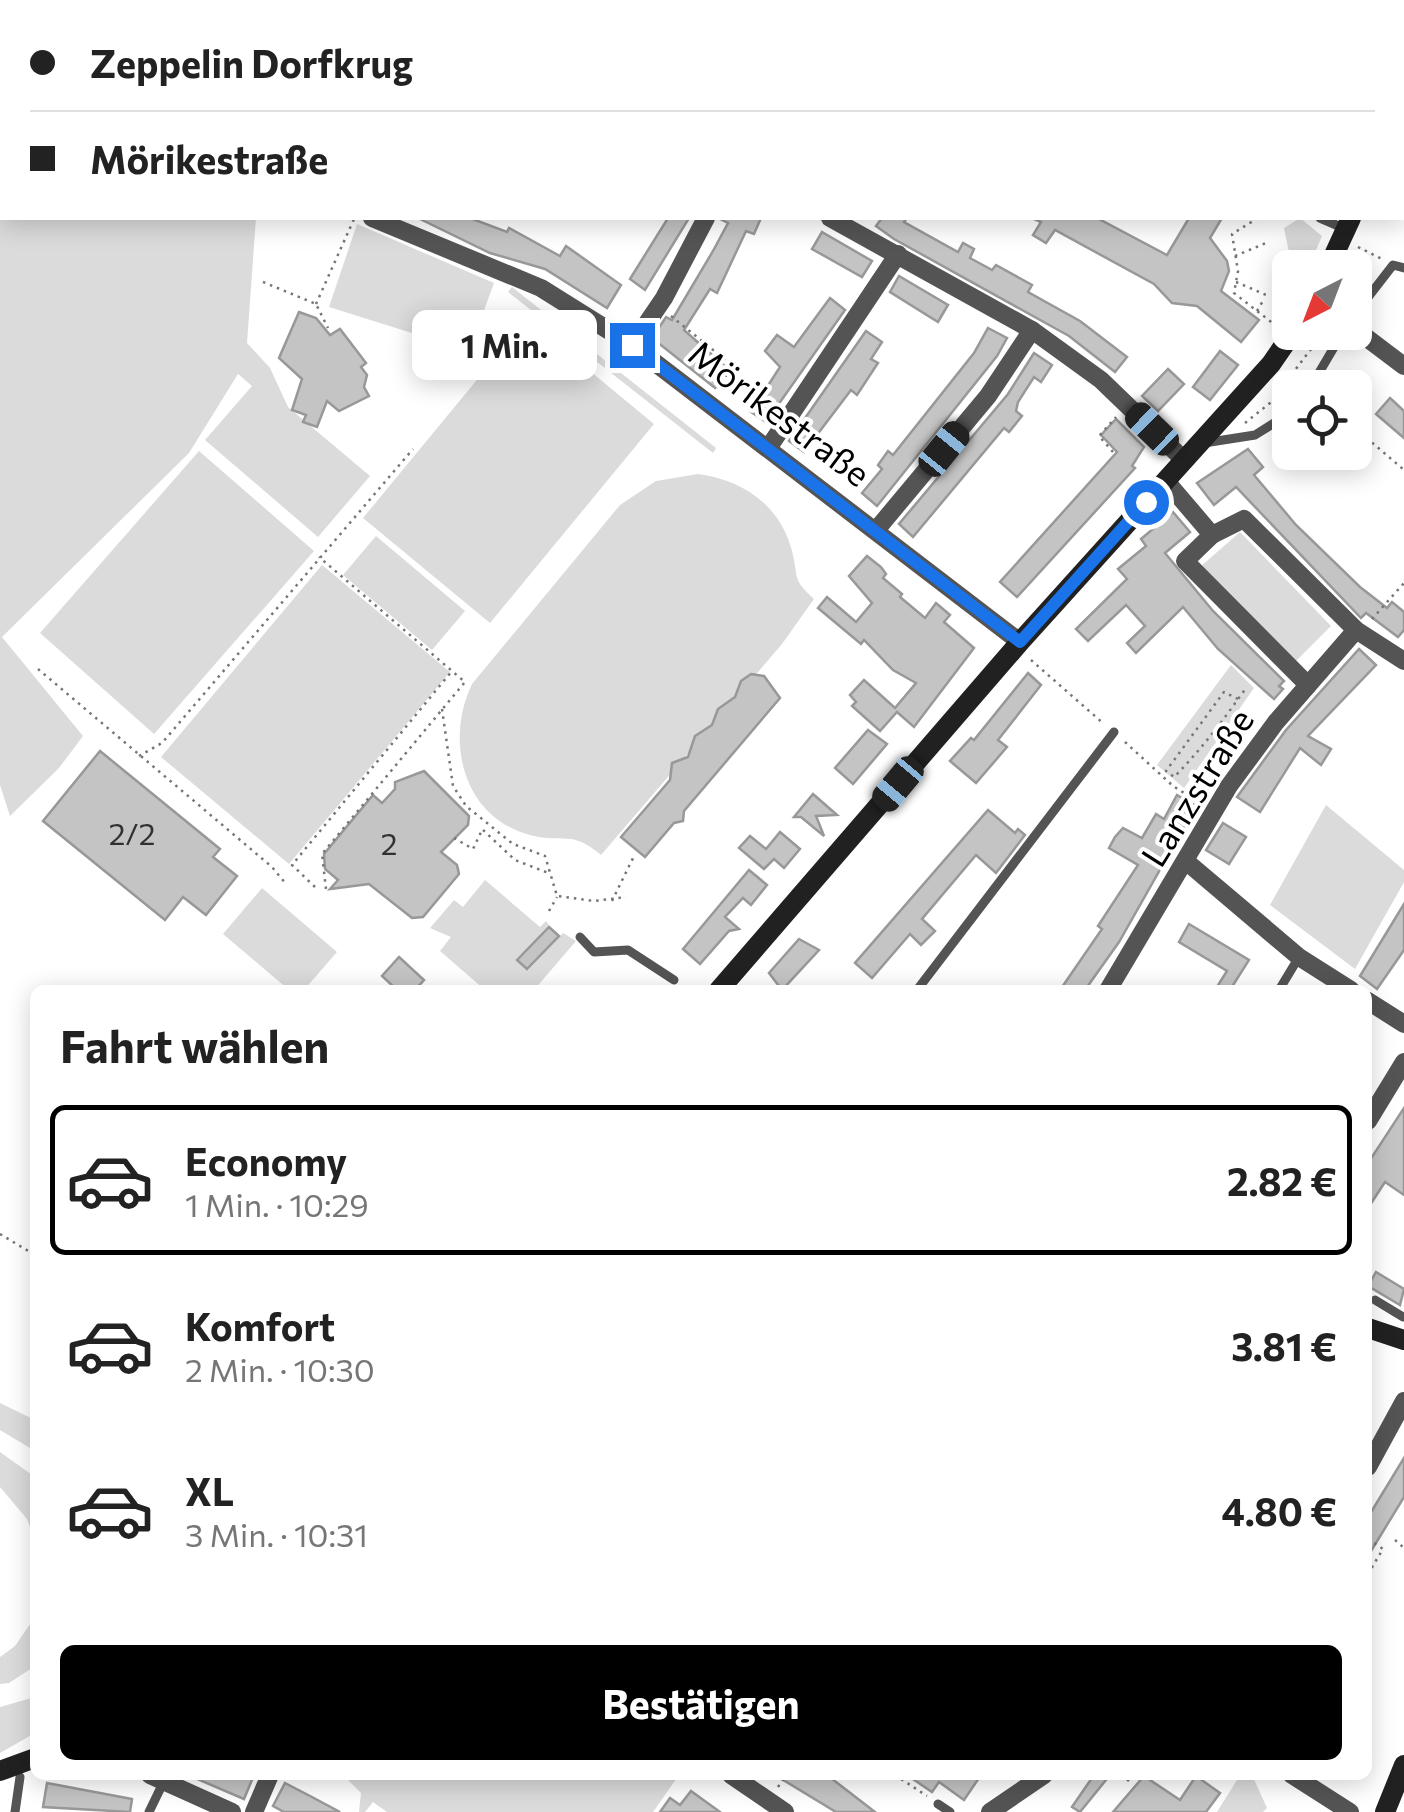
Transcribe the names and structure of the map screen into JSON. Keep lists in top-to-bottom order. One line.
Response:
{"streets":{"street":["Mörikestraße","Lanzstraße"]},"house_numbers":["2/2","2"],"north":"bottom left","page":{"banner":["Zeppelin Dorfkrug","Mörikestraße"],"bubble":"1 Min.","heading":"Fahrt wählen","list":[{"name":"Economy","note":"1 Min. · 10:29","value":"2.82 €"},{"name":"Komfort","note":"2 Min. · 10:30","value":"3.81 €"},{"name":"XL","note":"3 Min. · 10:31","value":"4.80 €"}],"buttons":"Bestätigen"}}
